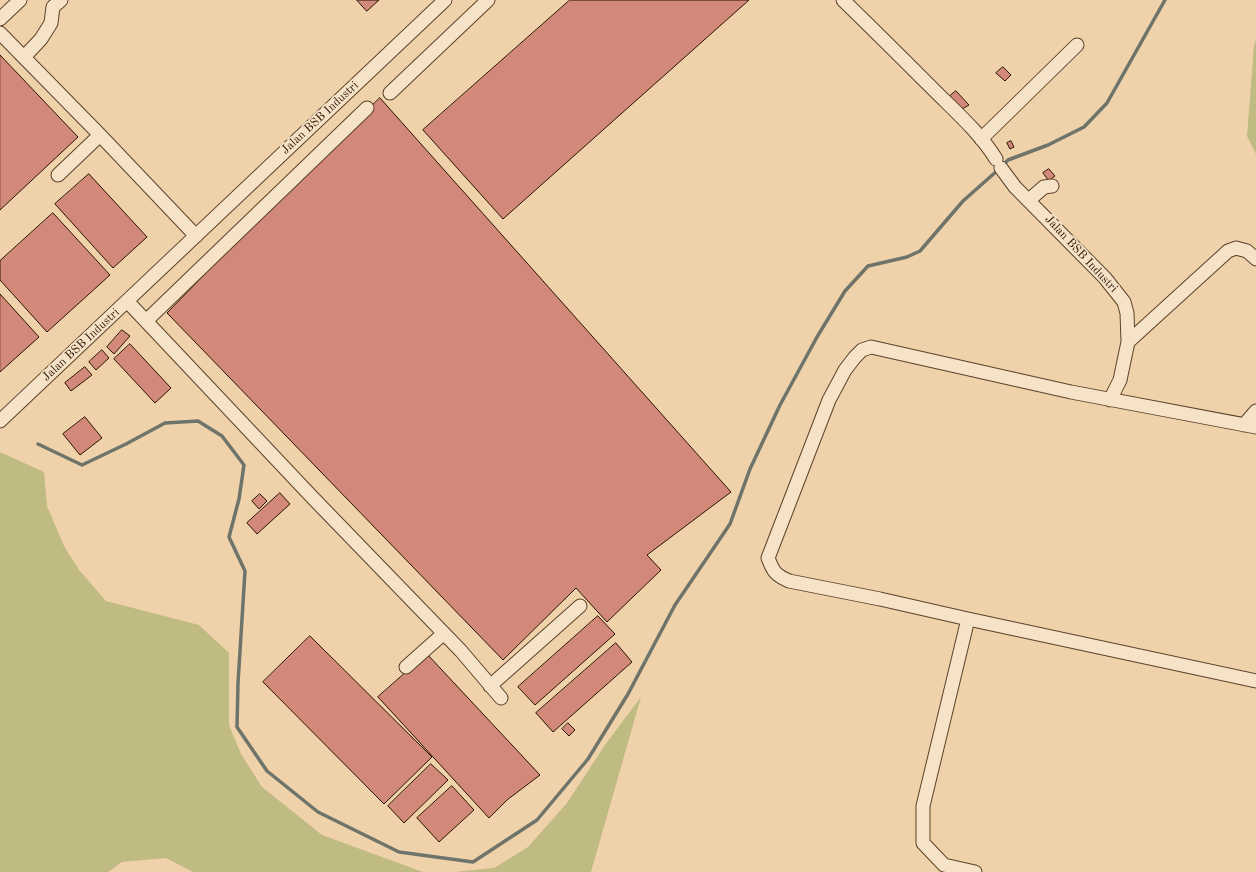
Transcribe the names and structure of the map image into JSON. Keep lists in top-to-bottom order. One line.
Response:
{"streets":{"lane":["Jalan BSB Industri"]}}
